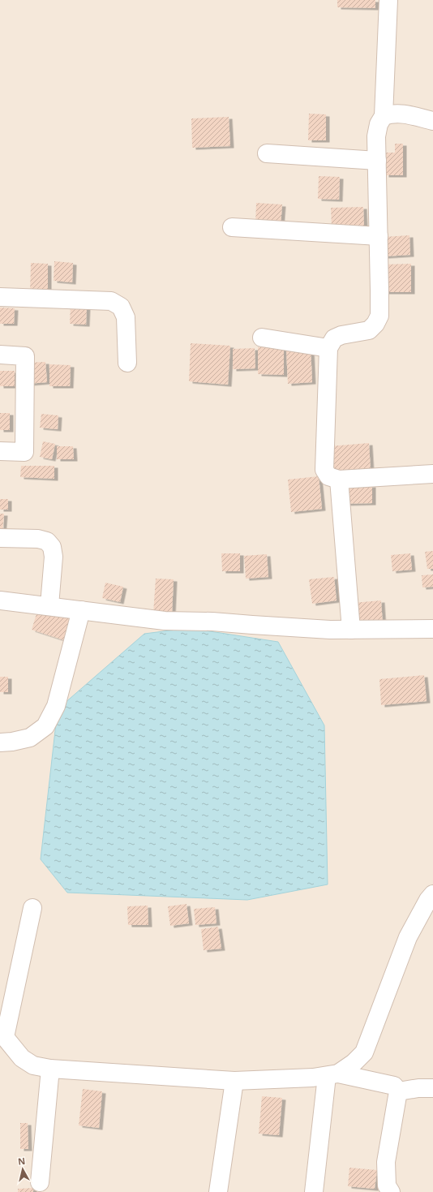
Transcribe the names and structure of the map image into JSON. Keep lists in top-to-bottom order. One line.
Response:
{"north":"top"}
